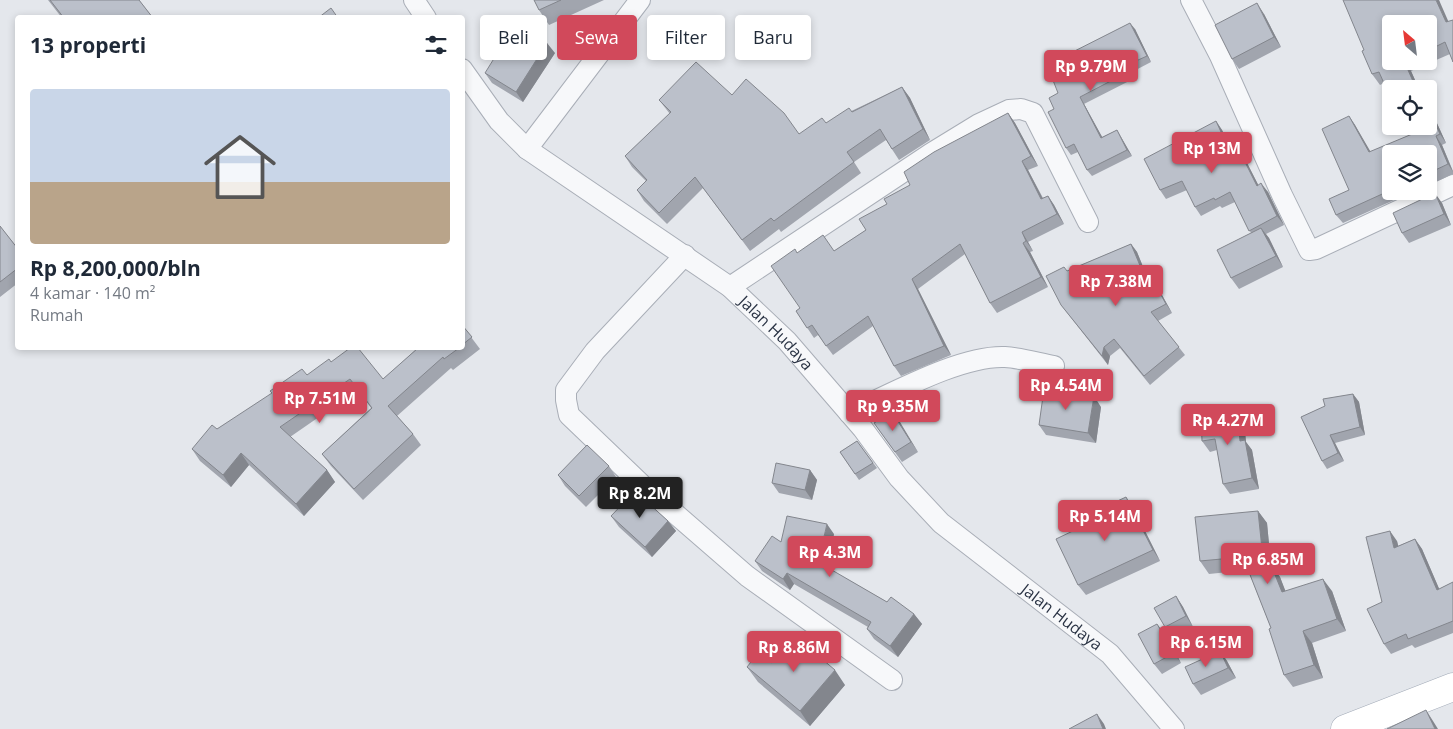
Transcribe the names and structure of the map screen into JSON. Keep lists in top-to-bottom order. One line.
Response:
{"streets":{"street":["Jalan Hudaya"]},"north":"top left","page":{"chip":["Beli","Sewa","Filter","Baru"],"heading":"13 properti","price":["Rp 9.79M","Rp 13M","Rp 7.38M","Rp 4.54M","Rp 7.51M","Rp 9.35M","Rp 4.27M","Rp 8.2M","Rp 5.14M","Rp 4.3M","Rp 6.85M","Rp 6.15M","Rp 8.86M"],"list":[{"name":"Rp 8,200,000/bln","note":"4 kamar · 140 m² · Rumah"}]}}
